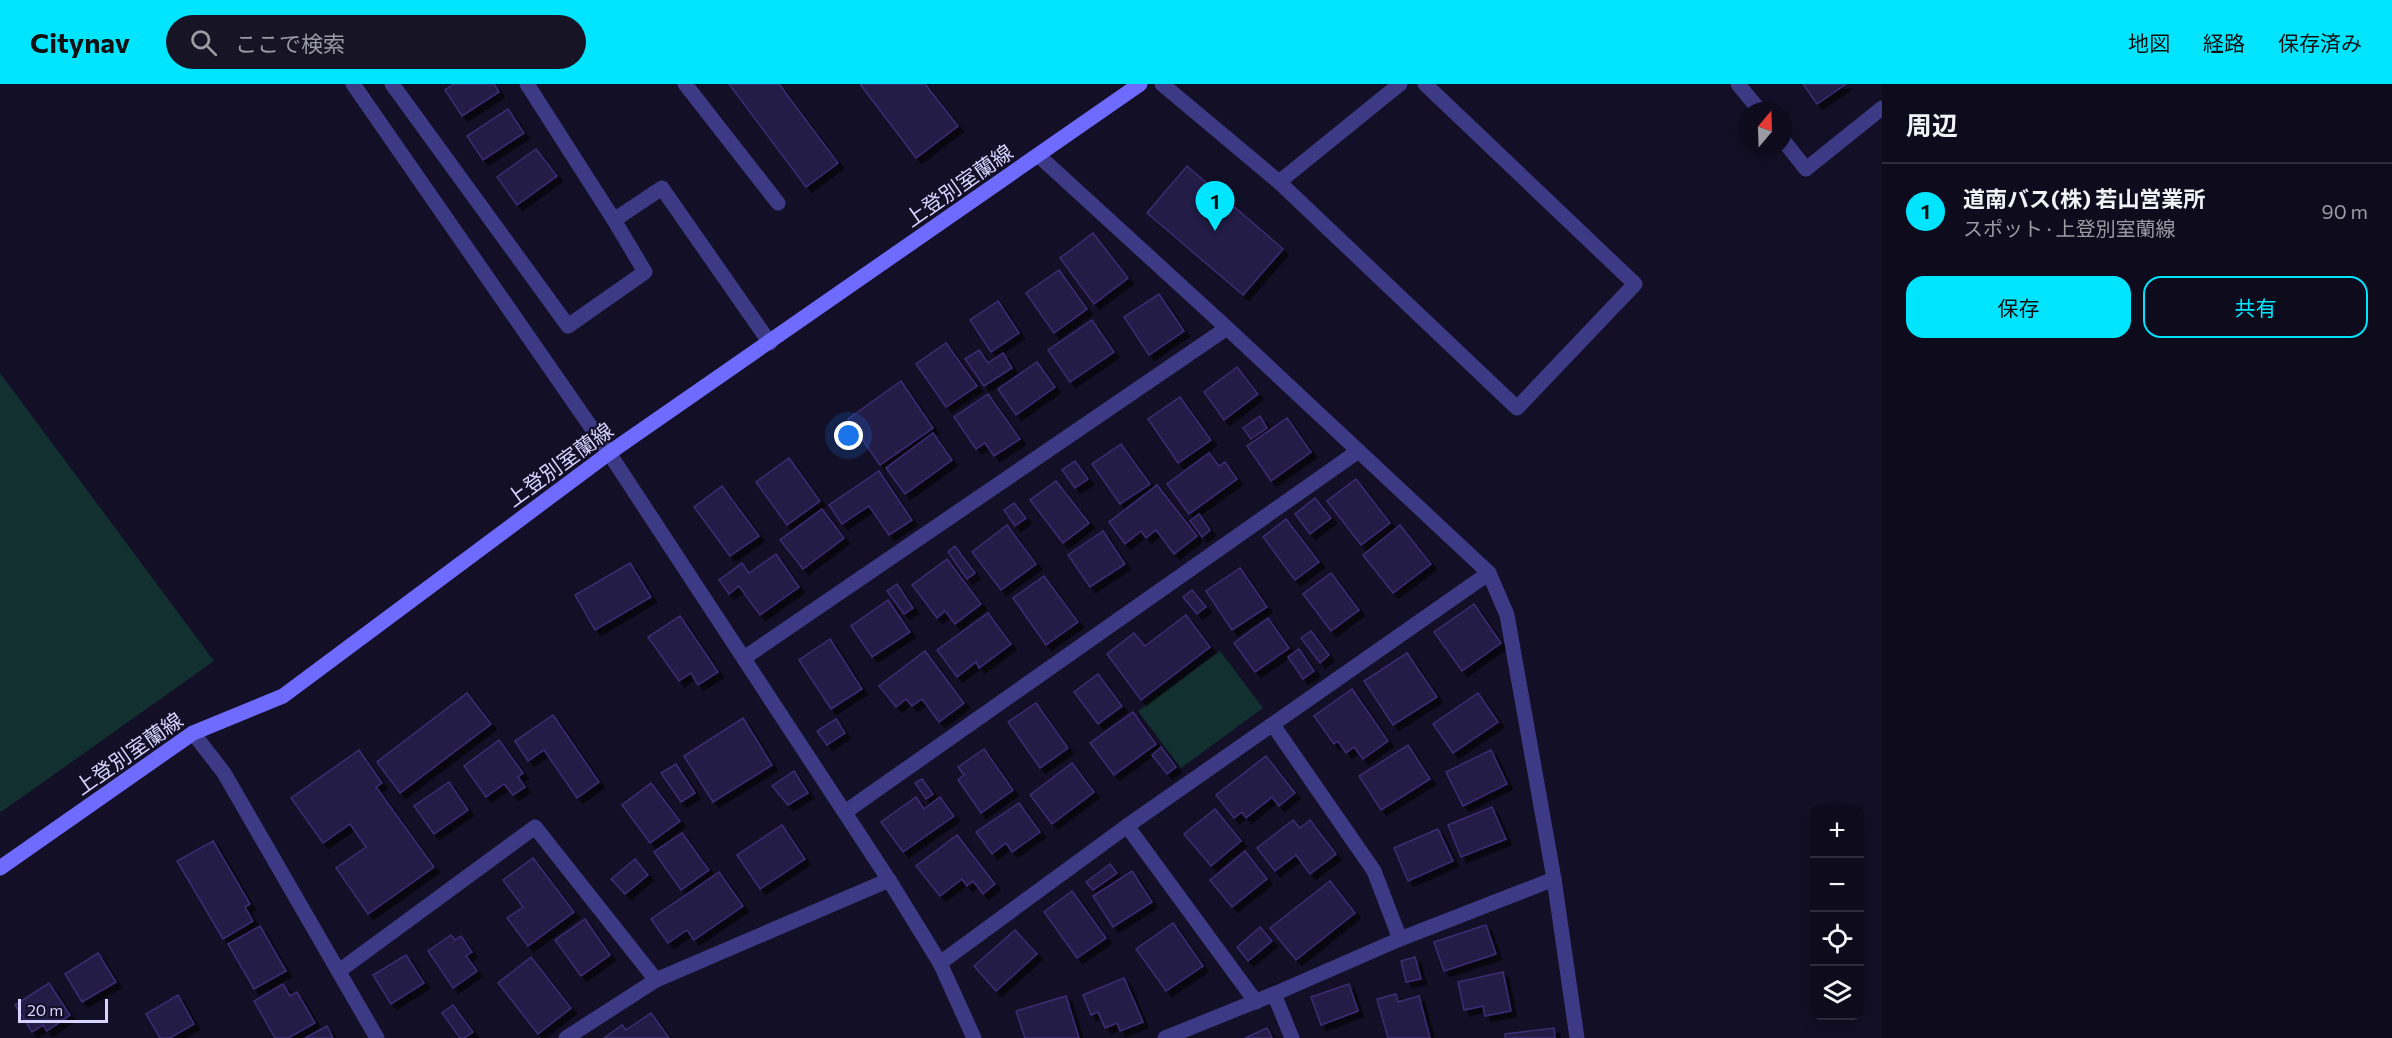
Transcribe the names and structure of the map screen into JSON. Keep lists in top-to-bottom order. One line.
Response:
{"streets":{"main road":["上登別室蘭線"]},"scale_bar":"20 m","north":"top","page":{"header":"Citynav","search":"ここで検索","nav":["地図","経路","保存済み"],"heading":"周辺","list":[{"mark":"1","name":"道南バス(株) 若山営業所","note":"スポット · 上登別室蘭線","value":"90 m"}],"pins":"1","buttons":["保存","共有"],"map_buttons":["+","−"],"scale":"20 m"}}
